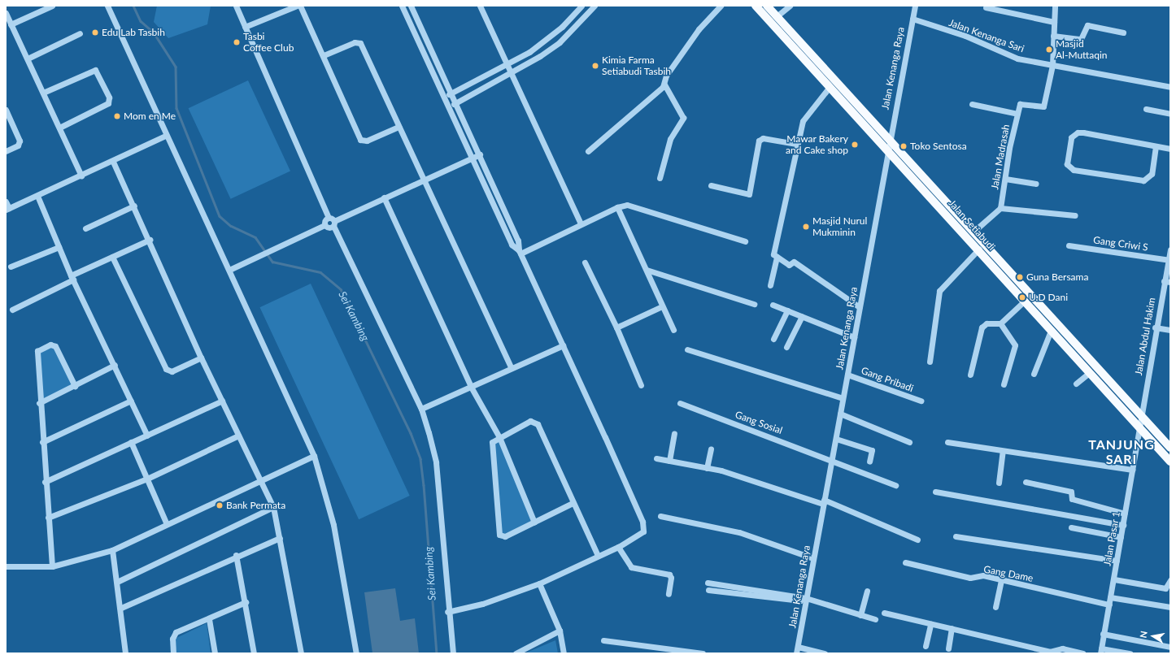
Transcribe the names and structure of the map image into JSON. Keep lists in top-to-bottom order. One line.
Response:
{"streets":{"main road":["Jalan Setiabudi"],"street":["Jalan Kenanga Sari","Jalan Kenanga Raya","Jalan Madrasah","Gang Criwi S","Jalan Abdul Hakim","Gang Pribadi","Gang Sosial","Jalan Pasar 1","Gang Dame"]},"crossings":[["Jalan Kenanga Sari","Jalan Kenanga Raya"],["Jalan Kenanga Sari","Jalan Madrasah"],["Jalan Kenanga Raya","Jalan Setiabudi"],["Jalan Kenanga Raya","Gang Pribadi"],["Jalan Kenanga Raya","Gang Sosial"],["Jalan Setiabudi","Jalan Abdul Hakim"],["Jalan Setiabudi","Jalan Pasar 1"],["Gang Criwi S","Jalan Abdul Hakim"],["Jalan Abdul Hakim","Jalan Pasar 1"],["Jalan Pasar 1","Gang Dame"]],"districts":["TANJUNG SARI"],"water":["Sei Kambing"],"places":["Edu Lab Tasbih","Tasbi Coffee Club","Masjid Al-Muttaqin","Kimia Farma Setiabudi Tasbih","Mom en Me","Mawar Bakery and Cake shop","Toko Sentosa","Masjid Nurul Mukminin","Guna Bersama","U.D Dani","Bank Permata"],"north":"left"}
